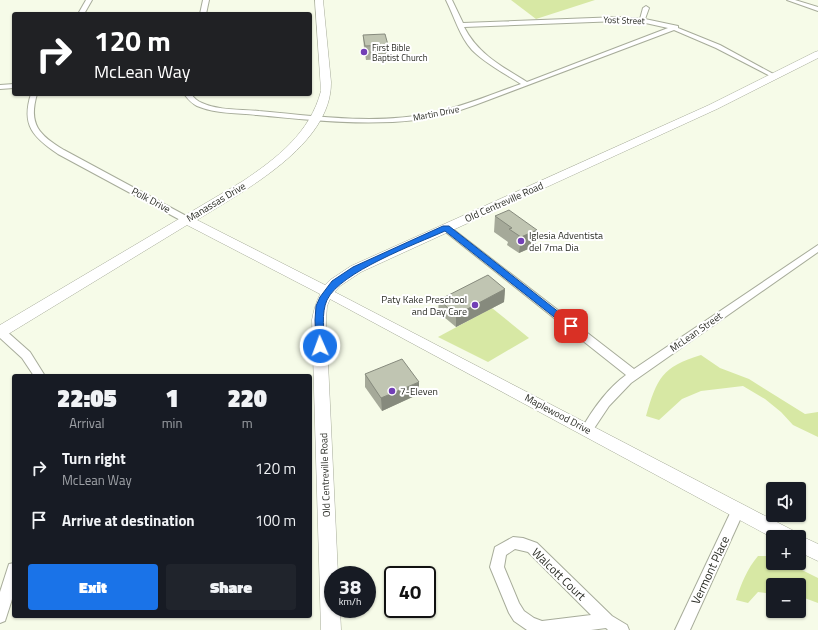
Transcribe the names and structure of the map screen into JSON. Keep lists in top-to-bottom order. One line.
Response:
{"streets":{"main road":["Polk Drive","Manassas Drive","Old Centreville Road"],"street":["Yost Street","Martin Drive","McLean Street","Maplewood Drive","Vermont Place","Walcott Court"]},"crossings":[["Yost Street","Martin Drive"],["Yost Street","Old Centreville Road"],["Martin Drive","Manassas Drive"],["Polk Drive","Manassas Drive"],["Polk Drive","Old Centreville Road"],["Polk Drive","Maplewood Drive"],["Old Centreville Road","Maplewood Drive"],["McLean Street","Maplewood Drive"],["Maplewood Drive","Vermont Place"]],"places":["First Bible Baptist Church","Iglesia Adventista del 7ma Dia","Paty Kake Preschool and Day Care","7-Eleven"],"page":{"turn":["120 m","McLean Way"],"eta":["22:05","Arrival","1","min","220","m"],"list":[{"name":"Turn right","note":"McLean Way","value":"120 m"},{"name":"Arrive at destination","value":"100 m"}],"map_buttons":["+","−"],"buttons":["Exit","Share"],"speed":"38 km/h","limit":"40"}}
